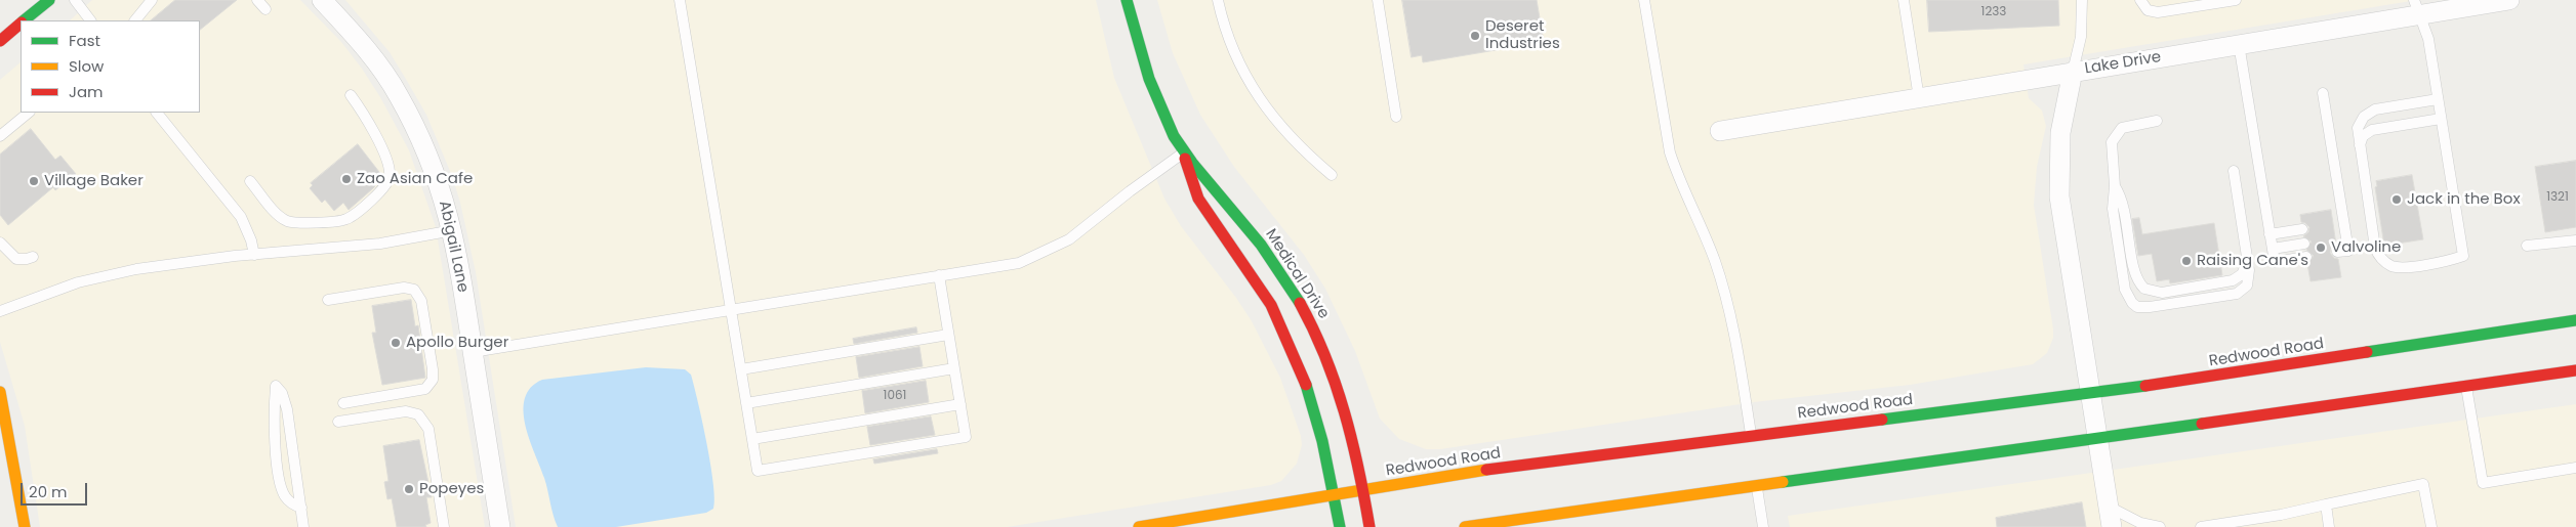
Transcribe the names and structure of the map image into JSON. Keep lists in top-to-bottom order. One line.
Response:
{"streets":{"main road":["Medical Drive","Redwood Road"],"street":["Lake Drive","Abigail Lane"]},"crossings":[["Lake Drive","Redwood Road"],["Medical Drive","Redwood Road"]],"places":["Deseret Industries","Zao Asian Cafe","Village Baker","Jack in the Box","Valvoline","Raising Cane's","Apollo Burger","Popeyes"],"house_numbers":["1233","1321","1061"],"legend":["Fast","Slow","Jam"],"scale_bar":"20 m"}
